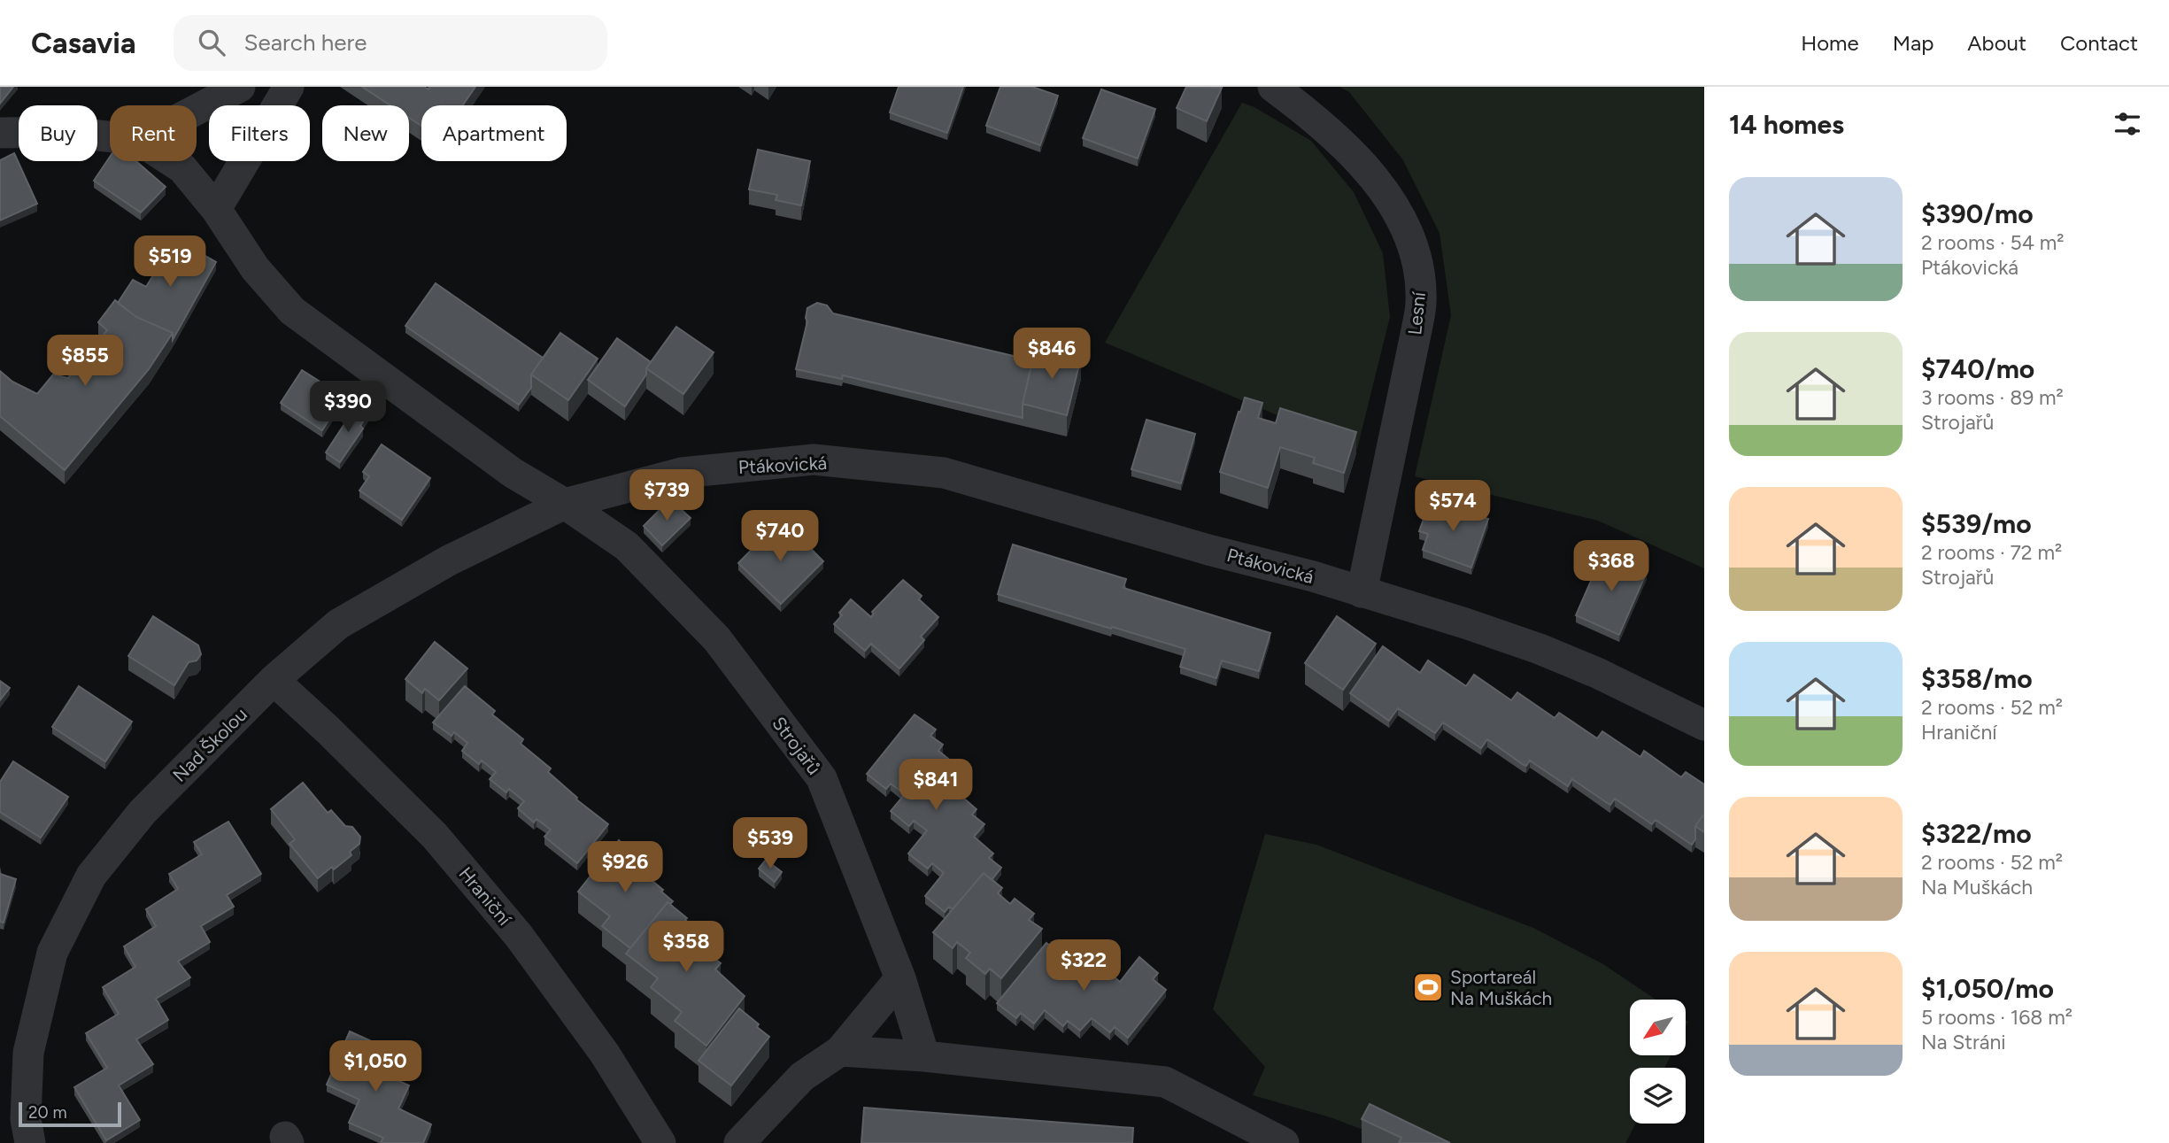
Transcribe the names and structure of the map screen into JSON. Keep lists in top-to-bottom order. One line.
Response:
{"streets":{"street":["Lesní","Ptákovická","Nad Školou","Strojařů","Hraniční"]},"crossings":[["Lesní","Ptákovická"],["Ptákovická","Nad Školou"],["Ptákovická","Strojařů"],["Nad Školou","Strojařů"],["Nad Školou","Hraniční"]],"places":{"sports":["Sportareál Na Muškách"]},"scale_bar":"20 m","north":"bottom left","page":{"header":"Casavia","search":"Search here","nav":["Home","Map","About","Contact"],"heading":"14 homes","chip":["Buy","Rent","Filters","New","Apartment"],"list":[{"name":"$390/mo","note":"2 rooms · 54 m² · Ptákovická"},{"name":"$740/mo","note":"3 rooms · 89 m² · Strojařů"},{"name":"$539/mo","note":"2 rooms · 72 m² · Strojařů"},{"name":"$358/mo","note":"2 rooms · 52 m² · Hraniční"},{"name":"$322/mo","note":"2 rooms · 52 m² · Na Muškách"},{"name":"$1,050/mo","note":"5 rooms · 168 m² · Na Stráni"}],"price":["$519","$846","$855","$390","$739","$574","$740","$368","$841","$539","$926","$358","$322","$1,050"],"scale":"20 m"}}
